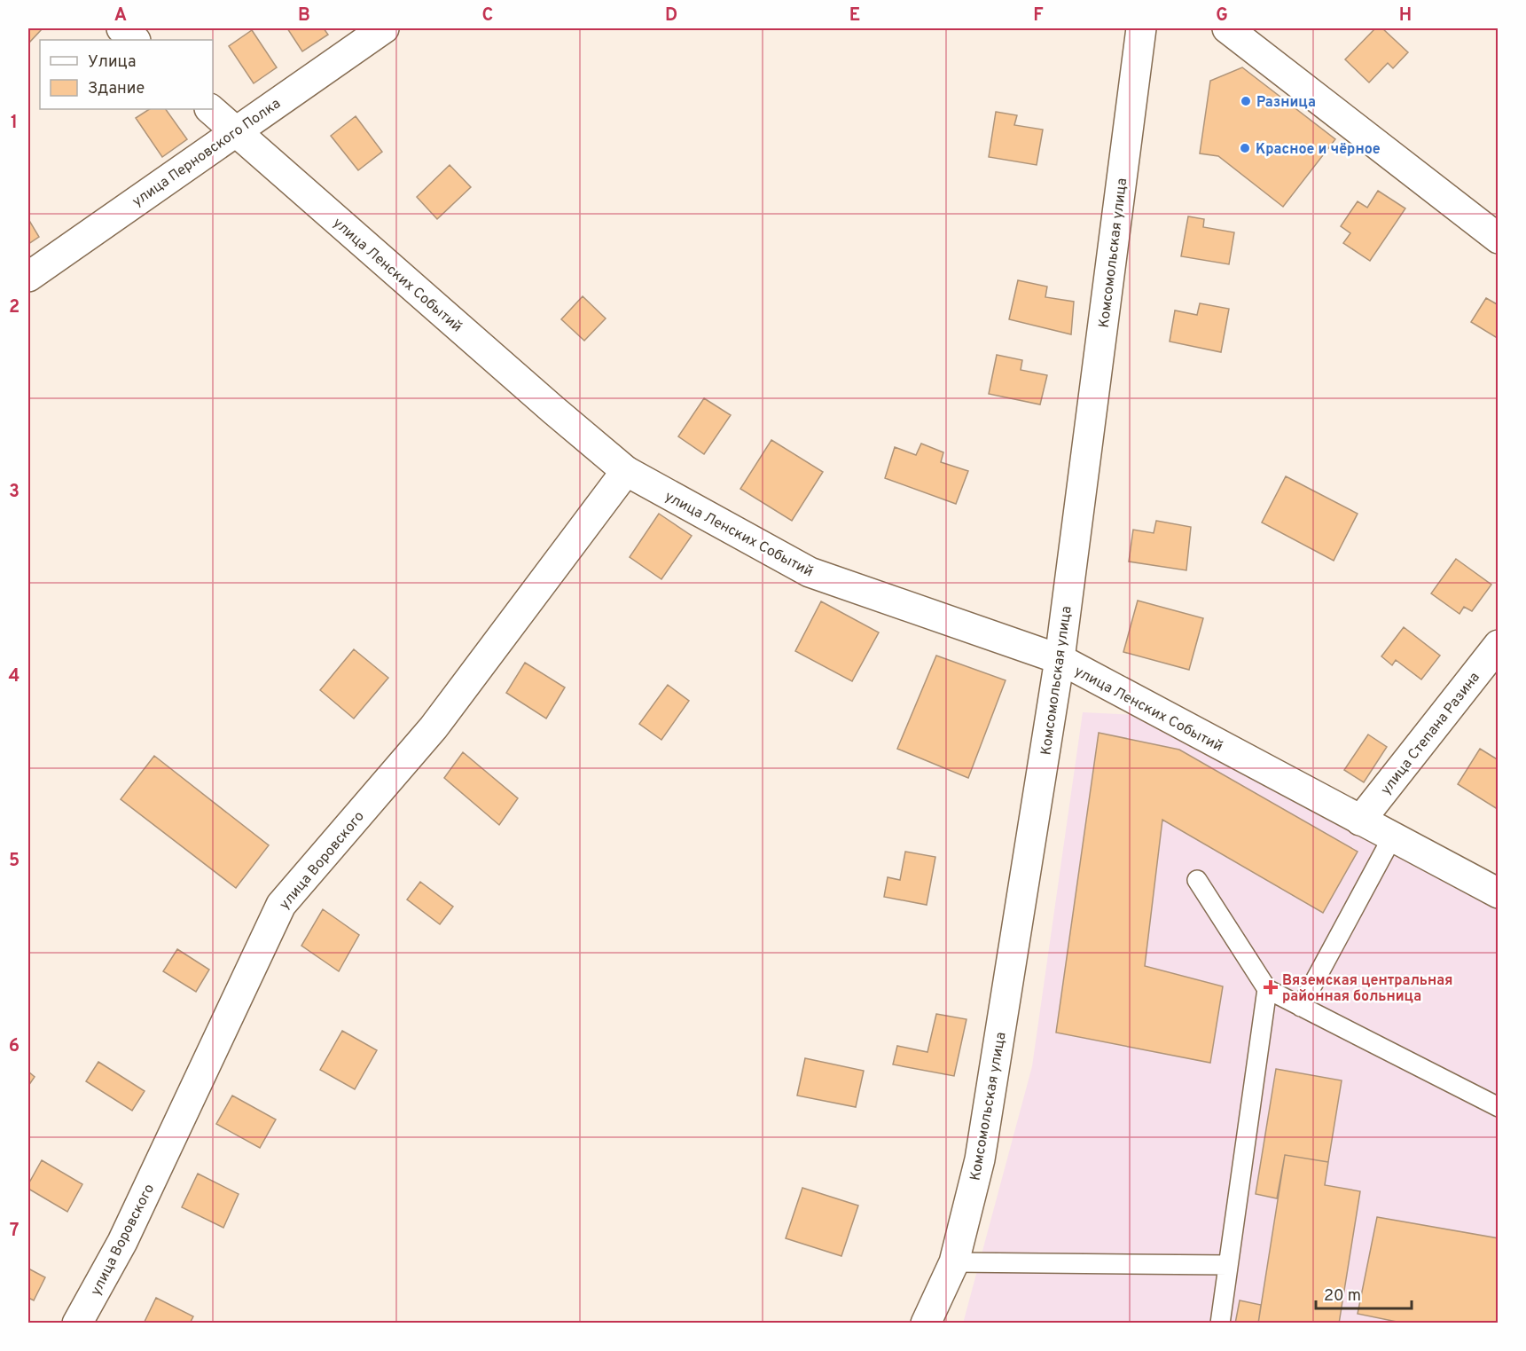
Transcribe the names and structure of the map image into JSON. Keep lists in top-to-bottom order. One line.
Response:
{"streets":{"street":["улица Перновского Полка","Комсомольская улица","улица Ленских Событий","улица Степана Разина","улица Воровского"]},"crossings":[["улица Перновского Полка","улица Ленских Событий"],["Комсомольская улица","улица Ленских Событий"],["улица Ленских Событий","улица Степана Разина"],["улица Ленских Событий","улица Воровского"]],"places":{"other":["Разница","Красное и чёрное"],"health":["Вяземская центральная районная больница"]},"legend":["Улица","Здание"],"scale_bar":"20 m","grid":{"columns":["A","B","C","D","E","F","G","H"],"rows":["1","2","3","4","5","6","7"]}}
